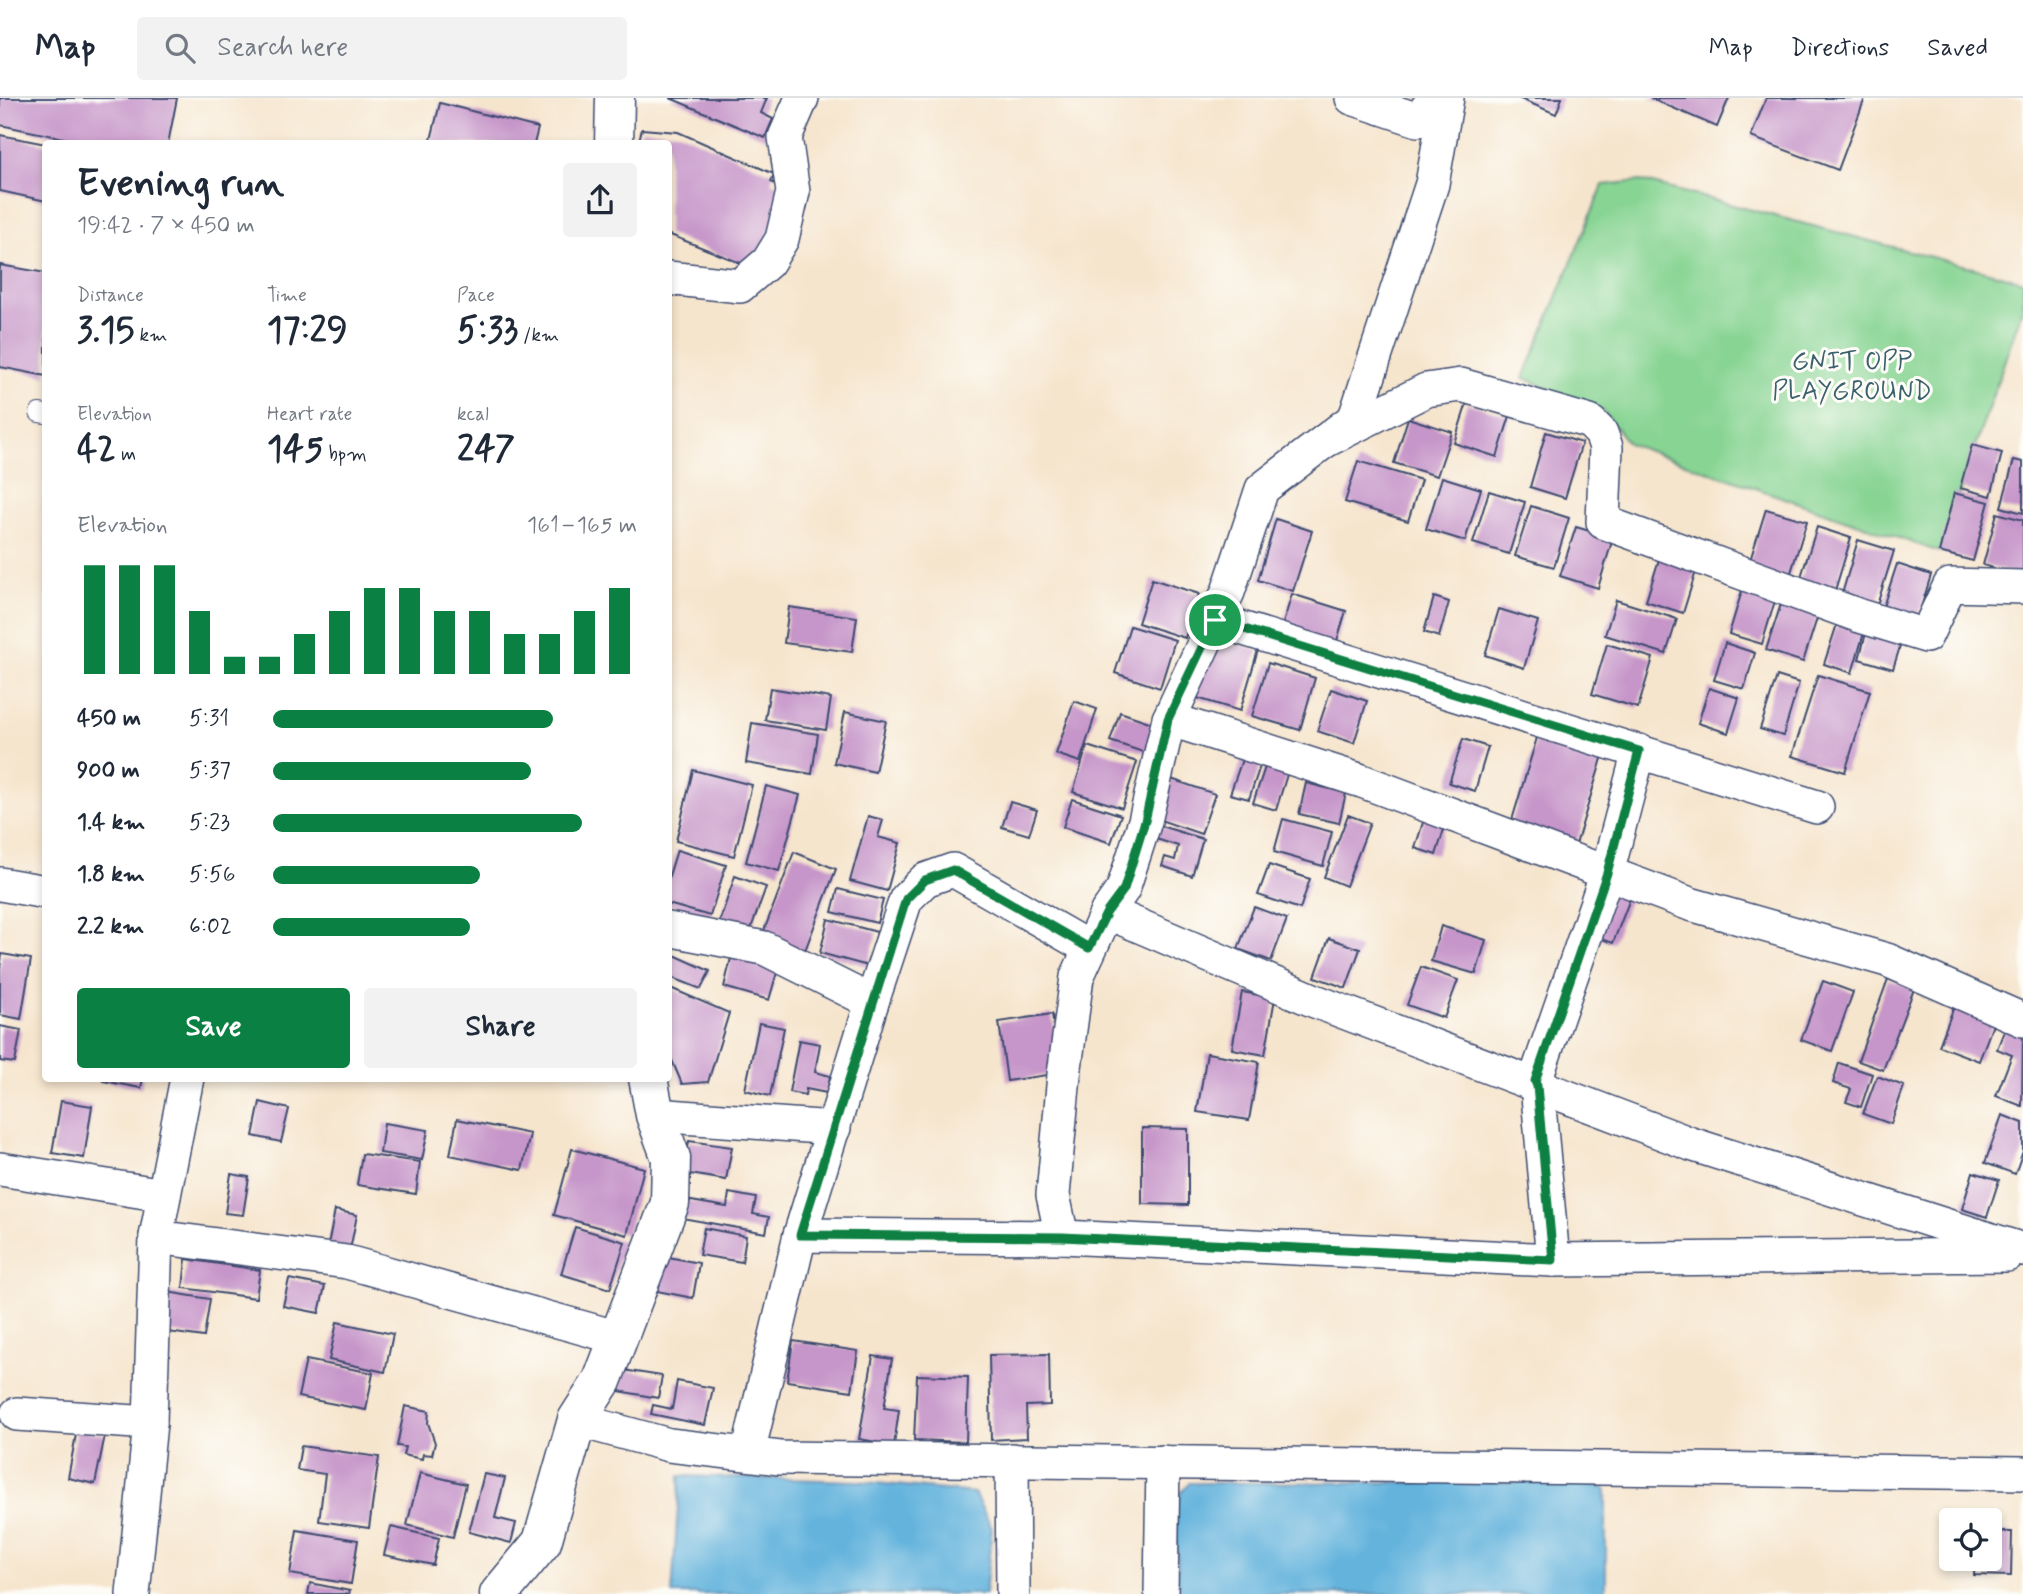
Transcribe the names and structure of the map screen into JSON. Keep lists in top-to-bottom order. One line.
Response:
{"parks":["GNIT OPP PLAYGROUND"],"page":{"header":"Map","search":"Search here","nav":["Map","Directions","Saved"],"heading":["Evening run","19:42 · 7 × 450 m"],"stats":[["Distance","3.15 km"],["Time","17:29"],["Pace","5:33 /km"],["Elevation","42 m"],["Heart rate","145 bpm"],["kcal","247"]],"chart":["Elevation","161–165 m"],"list":[{"name":"450 m","note":"5:31"},{"name":"900 m","note":"5:37"},{"name":"1.4 km","note":"5:23"},{"name":"1.8 km","note":"5:56"},{"name":"2.2 km","note":"6:02"}],"buttons":["Save","Share"]}}
